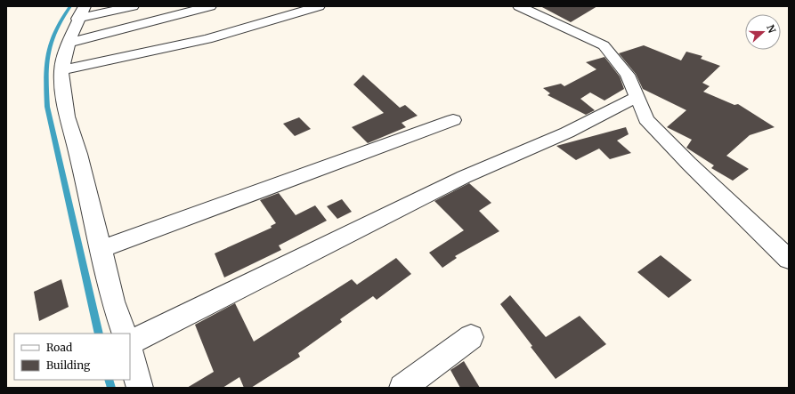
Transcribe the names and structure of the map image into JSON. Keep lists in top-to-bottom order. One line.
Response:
{"legend":["Road","Building"],"north":"right"}
